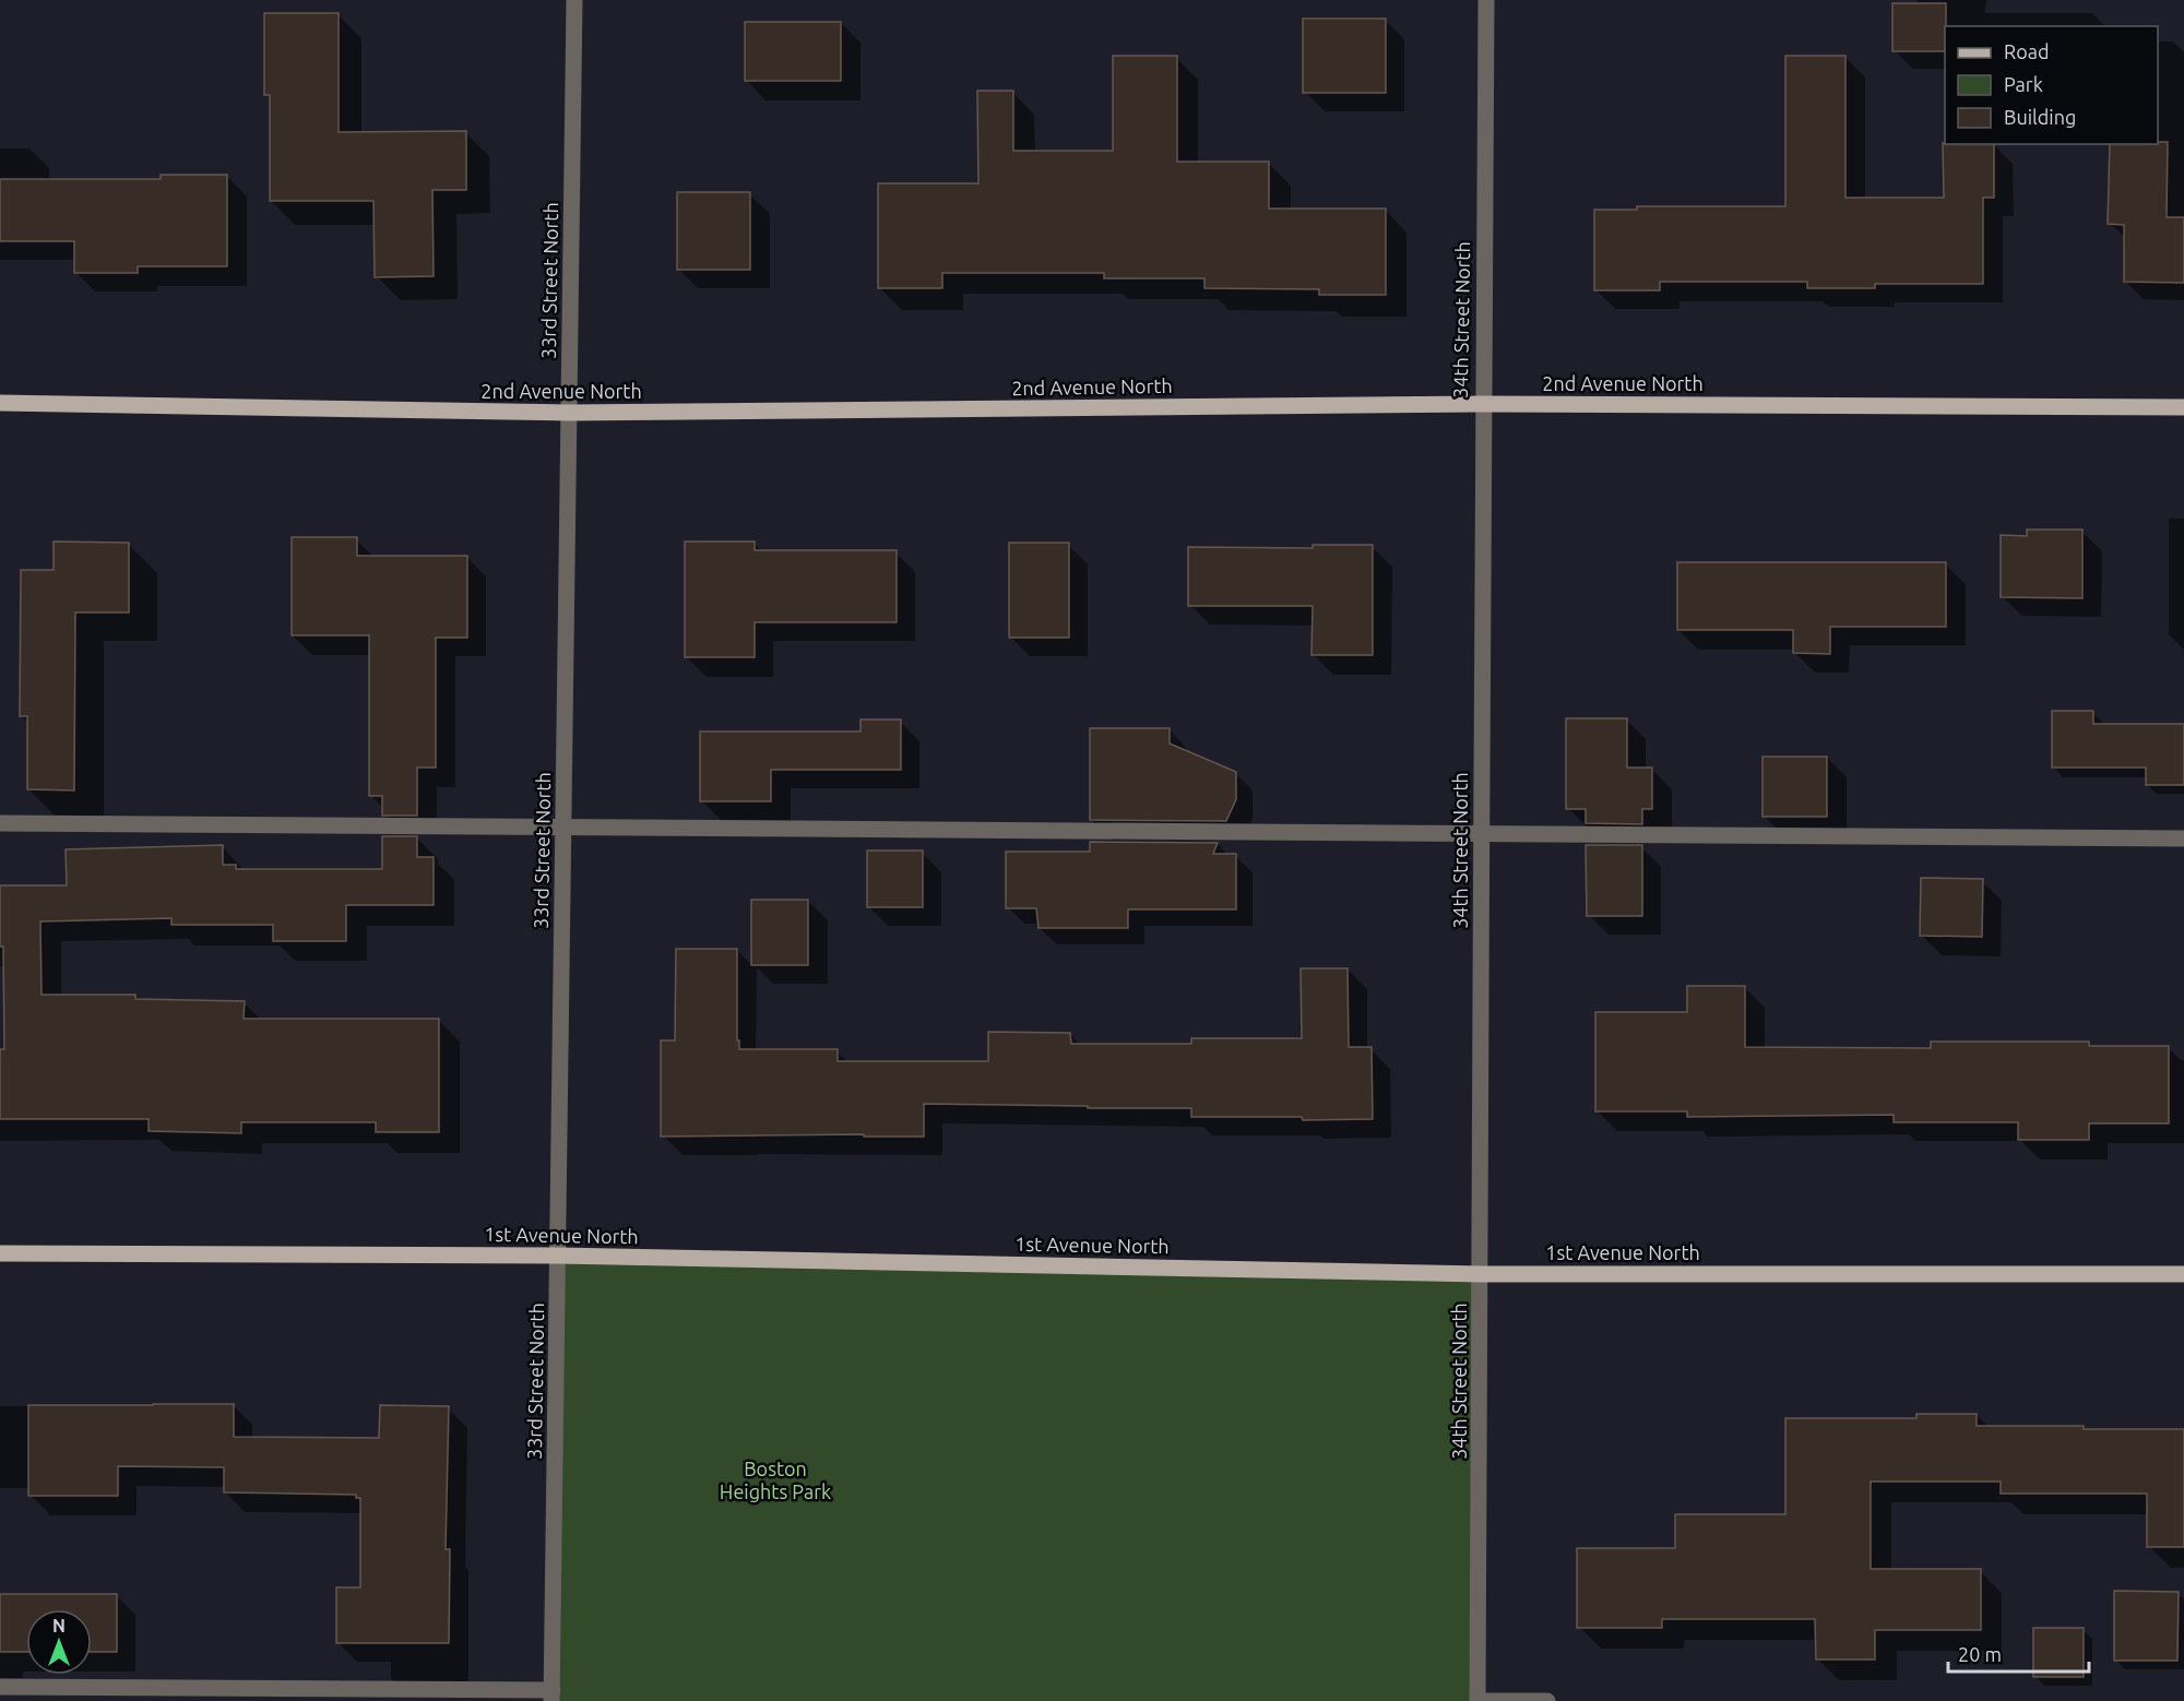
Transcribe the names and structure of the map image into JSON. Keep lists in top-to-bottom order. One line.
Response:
{"streets":{"main road":["2nd Avenue North","1st Avenue North"],"street":["33rd Street North","34th Street North"]},"crossings":[["33rd Street North","2nd Avenue North"],["33rd Street North","1st Avenue North"],["34th Street North","2nd Avenue North"],["34th Street North","1st Avenue North"]],"parks":["Boston Heights Park"],"legend":["Road","Park","Building"],"scale_bar":"20 m","north":"top"}
